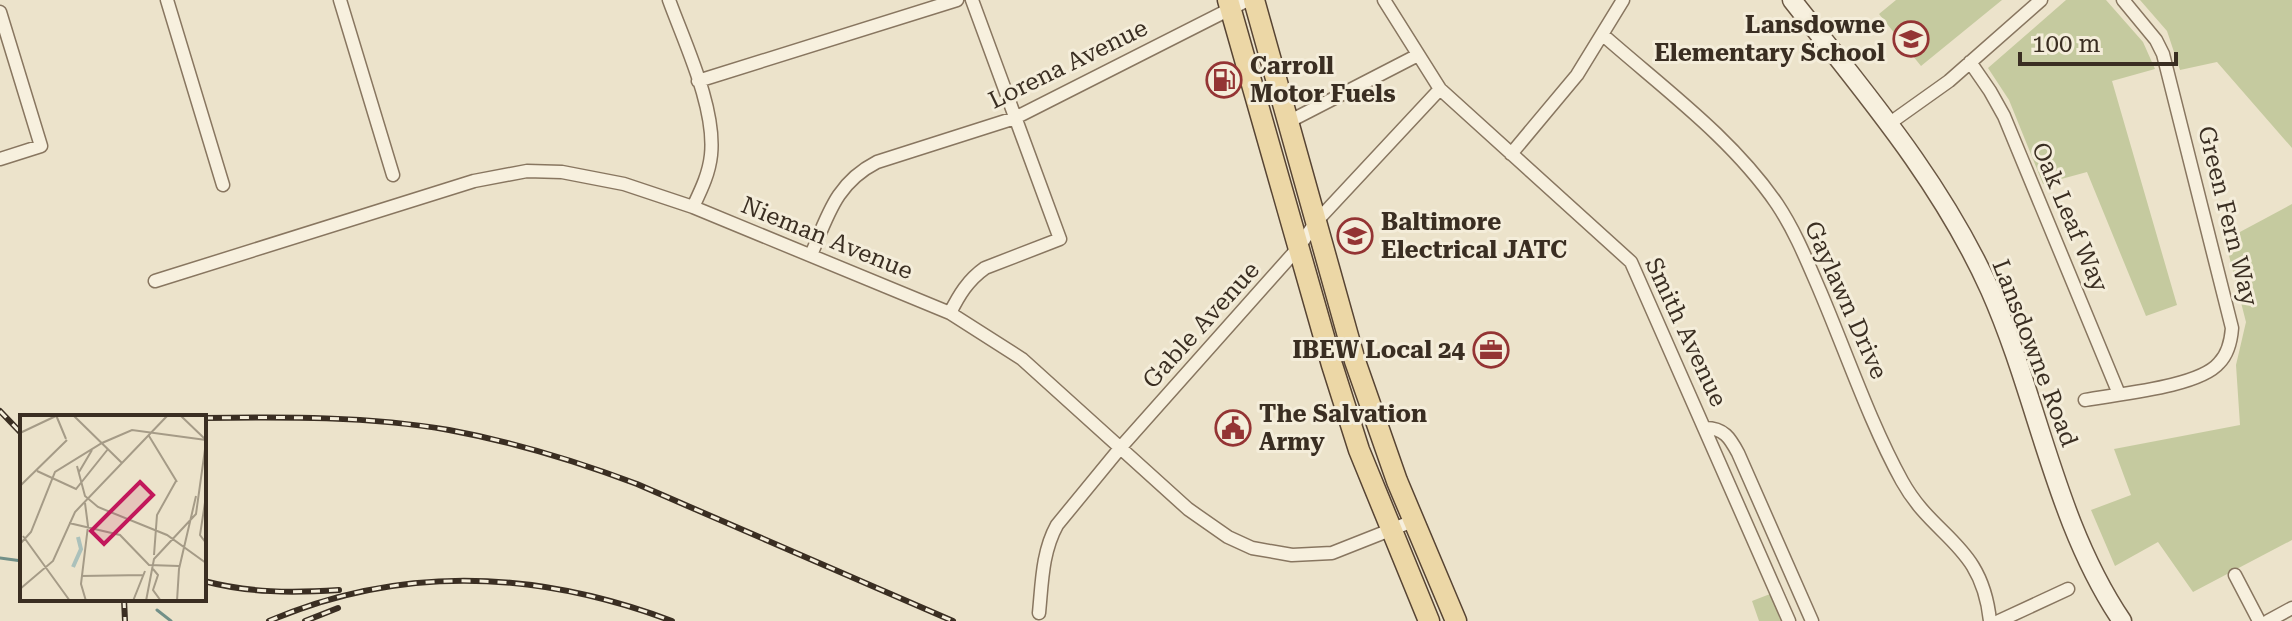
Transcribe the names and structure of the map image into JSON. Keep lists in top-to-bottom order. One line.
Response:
{"streets":{"street":["Lorena Avenue","Green Fern Way","Oak Leaf Way","Nieman Avenue","Gaylawn Drive","Gable Avenue","Smith Avenue","Lansdowne Road"]},"crossings":[["Lorena Avenue","Nieman Avenue"],["Green Fern Way","Oak Leaf Way"],["Nieman Avenue","Gable Avenue"],["Gable Avenue","Smith Avenue"]],"places":{"school or university":["Lansdowne Elementary School","Baltimore Electrical JATC"],"fuel station":["Carroll Motor Fuels"],"office":["IBEW Local 24"],"public building":["The Salvation Army"]},"scale_bar":"100 m"}
